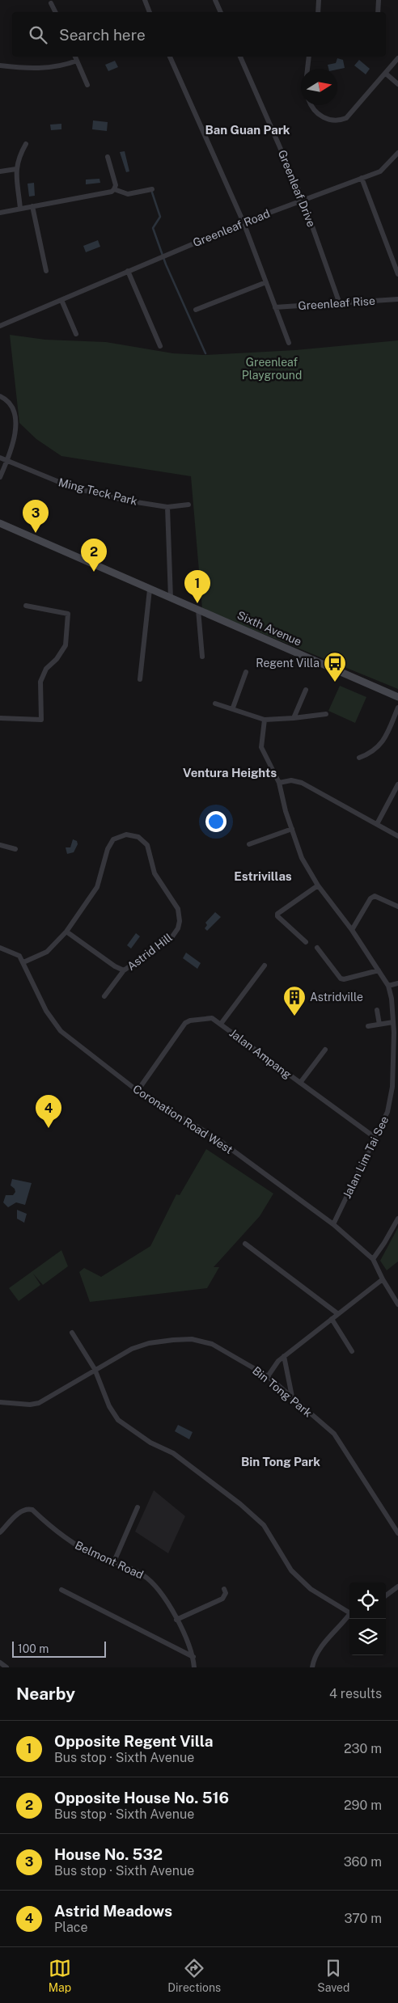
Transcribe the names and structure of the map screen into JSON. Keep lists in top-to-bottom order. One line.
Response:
{"streets":{"main road":["Sixth Avenue"],"street":["Greenleaf Drive","Greenleaf Road","Greenleaf Rise","Ming Teck Park","Astrid Hill","Jalan Ampang","Coronation Road West","Jalan Lim Tai See","Bin Tong Park","Belmont Road"]},"crossings":[["Greenleaf Drive","Greenleaf Road"],["Greenleaf Drive","Greenleaf Rise"],["Astrid Hill","Coronation Road West"],["Jalan Ampang","Coronation Road West"],["Jalan Ampang","Jalan Lim Tai See"],["Coronation Road West","Jalan Lim Tai See"]],"districts":["Ban Guan Park","Ventura Heights","Estrivillas","Bin Tong Park"],"parks":["Greenleaf Playground"],"places":{"bus stop":["Regent Villa"],"building":["Astridville"]},"scale_bar":"100 m","north":"right","page":{"search":"Search here","pins":["3","2","1","4"],"scale":"100 m","heading":["Nearby","4 results"],"list":[{"mark":"1","name":"Opposite Regent Villa","note":"Bus stop · Sixth Avenue","value":"230 m"},{"mark":"2","name":"Opposite House No. 516","note":"Bus stop · Sixth Avenue","value":"290 m"},{"mark":"3","name":"House No. 532","note":"Bus stop · Sixth Avenue","value":"360 m"},{"mark":"4","name":"Astrid Meadows","note":"Place","value":"370 m"}],"nav":["Map","Directions","Saved"]}}
